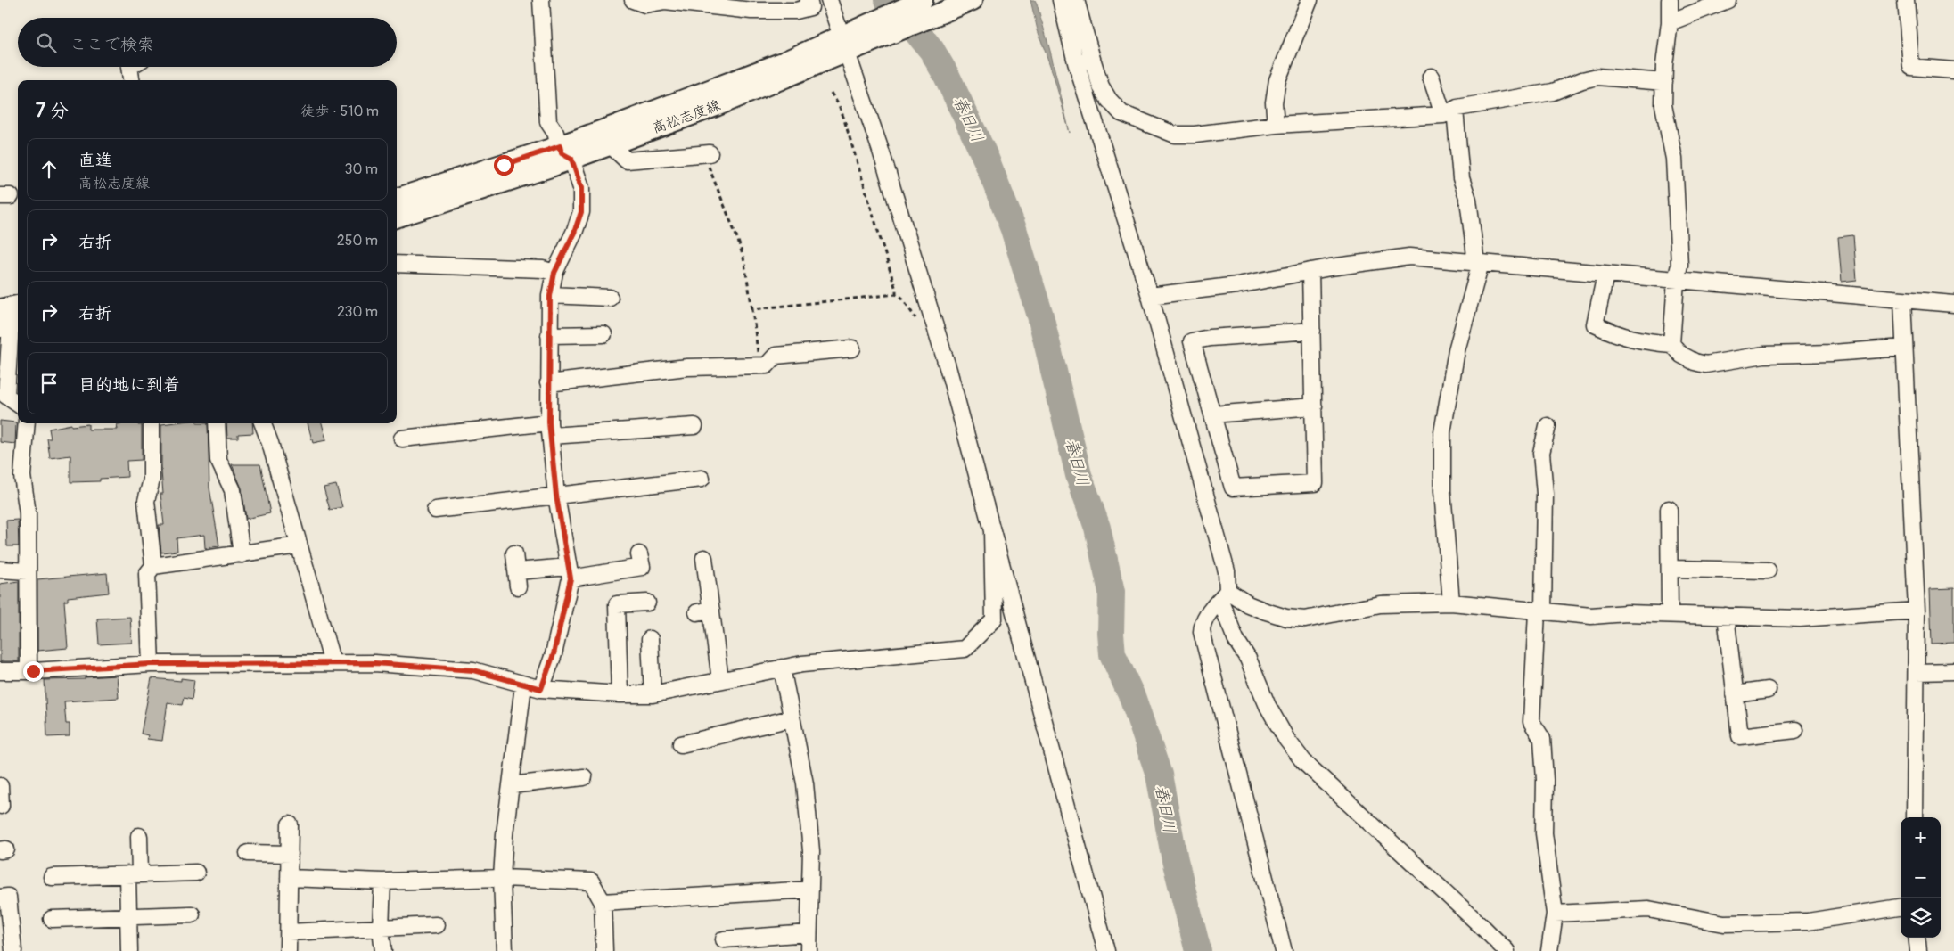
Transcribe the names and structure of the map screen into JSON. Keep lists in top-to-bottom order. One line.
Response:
{"streets":{"main road":["高松志度線"]},"water":["春日川"],"page":{"search":"ここで検索","heading":["7 分","徒歩 · 510 m"],"list":[["直進","高松志度線","30 m"],["右折","250 m"],["右折","230 m"],"目的地に到着"],"map_buttons":["+","−"]}}
